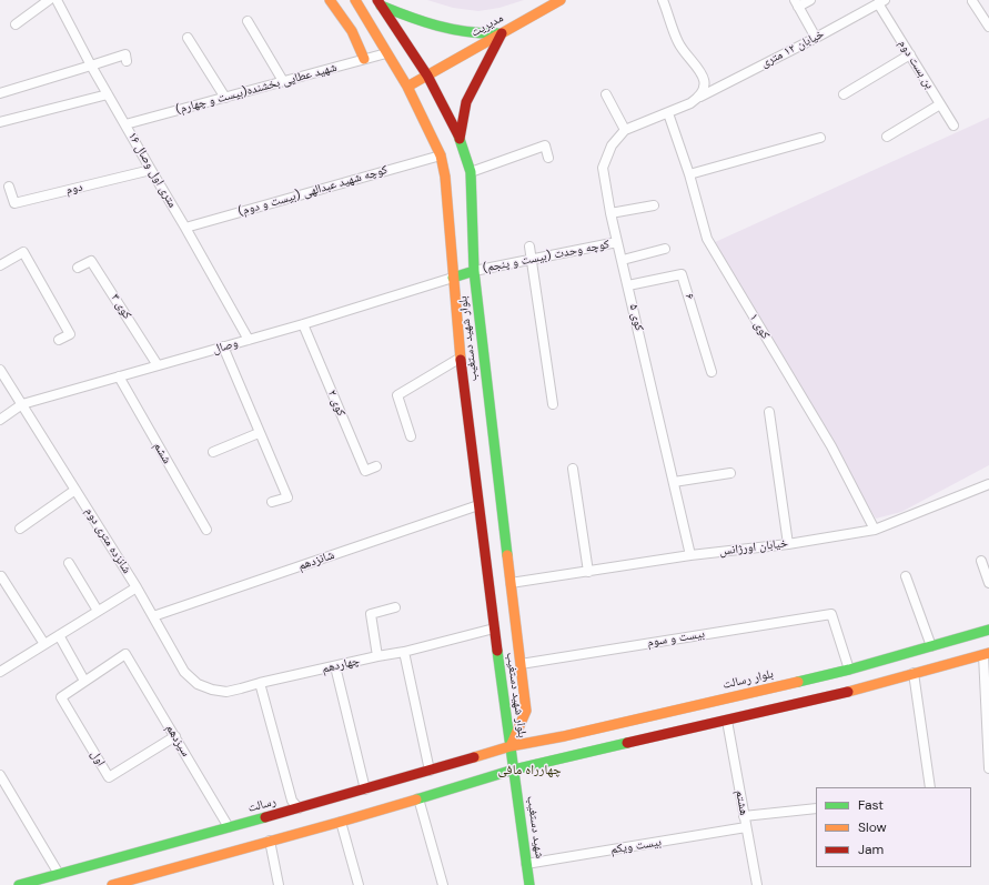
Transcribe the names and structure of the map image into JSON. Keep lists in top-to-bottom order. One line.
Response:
{"streets":{"main road":["مدیریت","بلوار شهید دستغیب","بلوار رسالت","رسالت","شهید دستغیب"],"street":["خیابان ۱۲ متری","بن بست دوم","شهید عطایی بخشنده(بیست و چهارم)","۱۶ متری اول وصال","دوم","کوچه شهید عبدالهی (بیست و دوم)","کوچه وحدت (بیست و پنجم)","۶","کوی ۳","کوی ۵","کوی ۱","وصال","کوی ۲","ششم","شانزده متری دوم","خیابان اورژانس","شانزدهم","بیست و سوم","چهاردهم","سیزدهم","اول","هشتم","بیست ویکم"]},"crossings":[["مدیریت","بلوار شهید دستغیب"],["خیابان ۱۲ متری","بن بست دوم"],["خیابان ۱۲ متری","کوی ۵"],["خیابان ۱۲ متری","کوی ۱"],["شهید عطایی بخشنده(بیست و چهارم)","۱۶ متری اول وصال"],["شهید عطایی بخشنده(بیست و چهارم)","بلوار شهید دستغیب"],["۱۶ متری اول وصال","دوم"],["۱۶ متری اول وصال","کوچه شهید عبدالهی (بیست و دوم)"],["۱۶ متری اول وصال","وصال"],["کوچه شهید عبدالهی (بیست و دوم)","بلوار شهید دستغیب"],["کوچه وحدت (بیست و پنجم)","کوی ۵"],["کوچه وحدت (بیست و پنجم)","بلوار شهید دستغیب"],["۶","کوی ۵"],["کوی ۳","وصال"],["کوی ۵","کوی ۱"],["کوی ۵","خیابان اورژانس"],["کوی ۱","خیابان اورژانس"],["بلوار شهید دستغیب","وصال"],["بلوار شهید دستغیب","خیابان اورژانس"],["بلوار شهید دستغیب","شانزدهم"],["بلوار شهید دستغیب","بیست و سوم"],["بلوار شهید دستغیب","چهاردهم"],["بلوار شهید دستغیب","بلوار رسالت"],["بلوار شهید دستغیب","رسالت"],["بلوار شهید دستغیب","شهید دستغیب"],["وصال","کوی ۲"],["وصال","ششم"],["وصال","شانزده متری دوم"],["شانزده متری دوم","شانزدهم"],["شانزده متری دوم","چهاردهم"],["بیست و سوم","بلوار رسالت"],["بلوار رسالت","هشتم"],["بلوار رسالت","رسالت"],["بلوار رسالت","شهید دستغیب"],["سیزدهم","اول"],["سیزدهم","رسالت"],["هشتم","بیست ویکم"],["رسالت","شهید دستغیب"],["شهید دستغیب","بیست ویکم"]],"districts":["چهارراه مافی"],"legend":["Fast","Slow","Jam"]}
